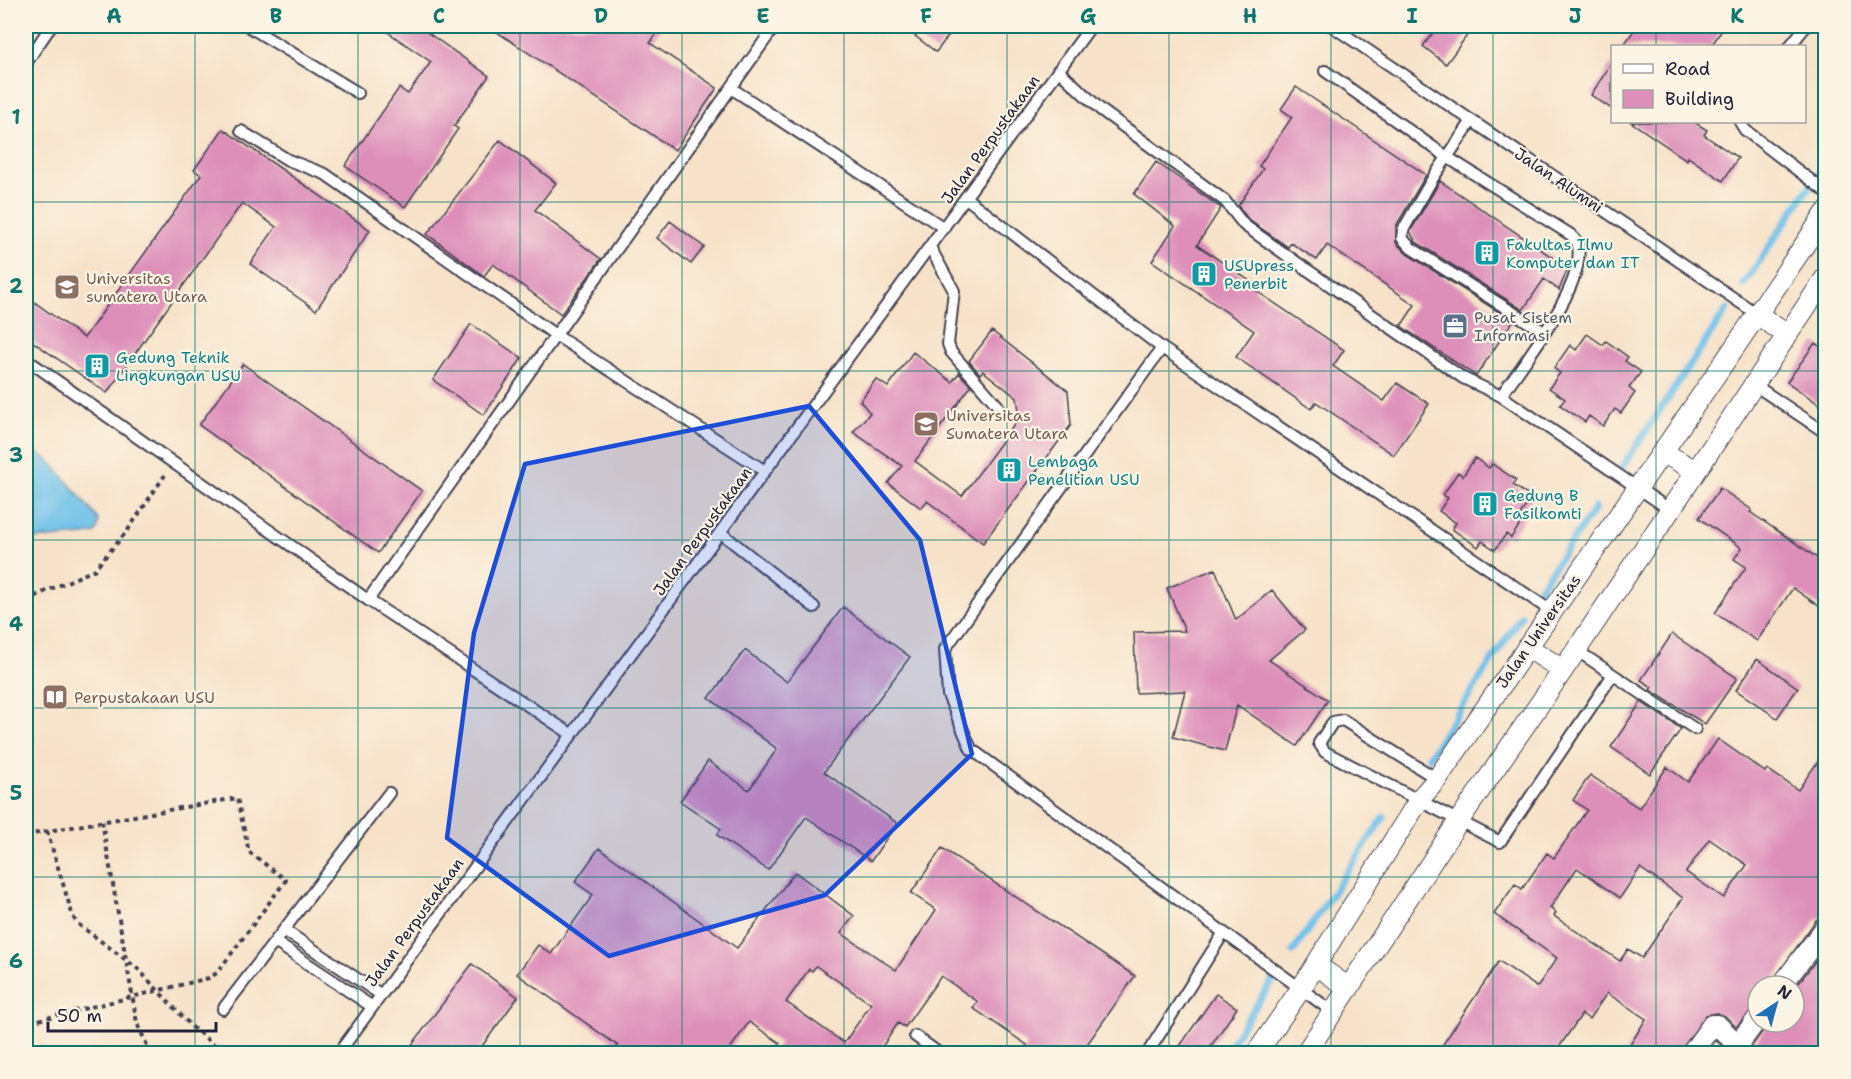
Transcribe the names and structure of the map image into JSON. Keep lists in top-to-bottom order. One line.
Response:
{"streets":{"street":["Jalan Alumni","Jalan Universitas"],"lane":["Jalan Perpustakaan"]},"crossings":[["Jalan Alumni","Jalan Universitas"]],"places":{"building":["Fakultas Ilmu Komputer dan IT","USUpress Penerbit","Gedung Teknik Lingkungan USU","Lembaga Penelitian USU","Gedung B Fasilkomti"],"school or university":["Universitas sumatera Utara","Universitas Sumatera Utara"],"office":["Pusat Sistem Informasi"],"library":["Perpustakaan USU"]},"legend":["Road","Building"],"scale_bar":"50 m","north":"top right","grid":{"columns":["A","B","C","D","E","F","G","H","I","J","K"],"rows":["1","2","3","4","5","6"]}}
